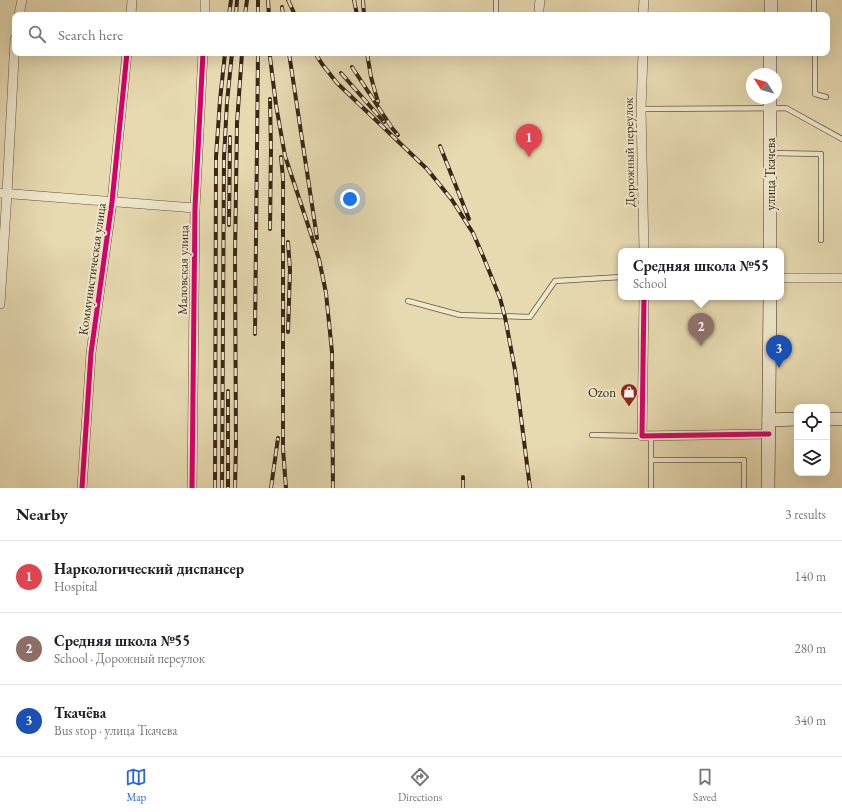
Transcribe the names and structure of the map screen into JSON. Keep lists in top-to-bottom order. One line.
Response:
{"streets":{"street":["Дорожный переулок","улица Ткачева","Коммунистическая улица","Маловская улица"]},"places":{"shop":["Ozon"]},"north":"top left","page":{"search":"Search here","pins":["1","2","3"],"popup":["Средняя школа №55","School"],"heading":["Nearby","3 results"],"list":[{"mark":"1","name":"Наркологический диспансер","note":"Hospital","value":"140 m"},{"mark":"2","name":"Средняя школа №55","note":"School · Дорожный переулок","value":"280 m"},{"mark":"3","name":"Ткачёва","note":"Bus stop · улица Ткачева","value":"340 m"}],"nav":["Map","Directions","Saved"]}}
